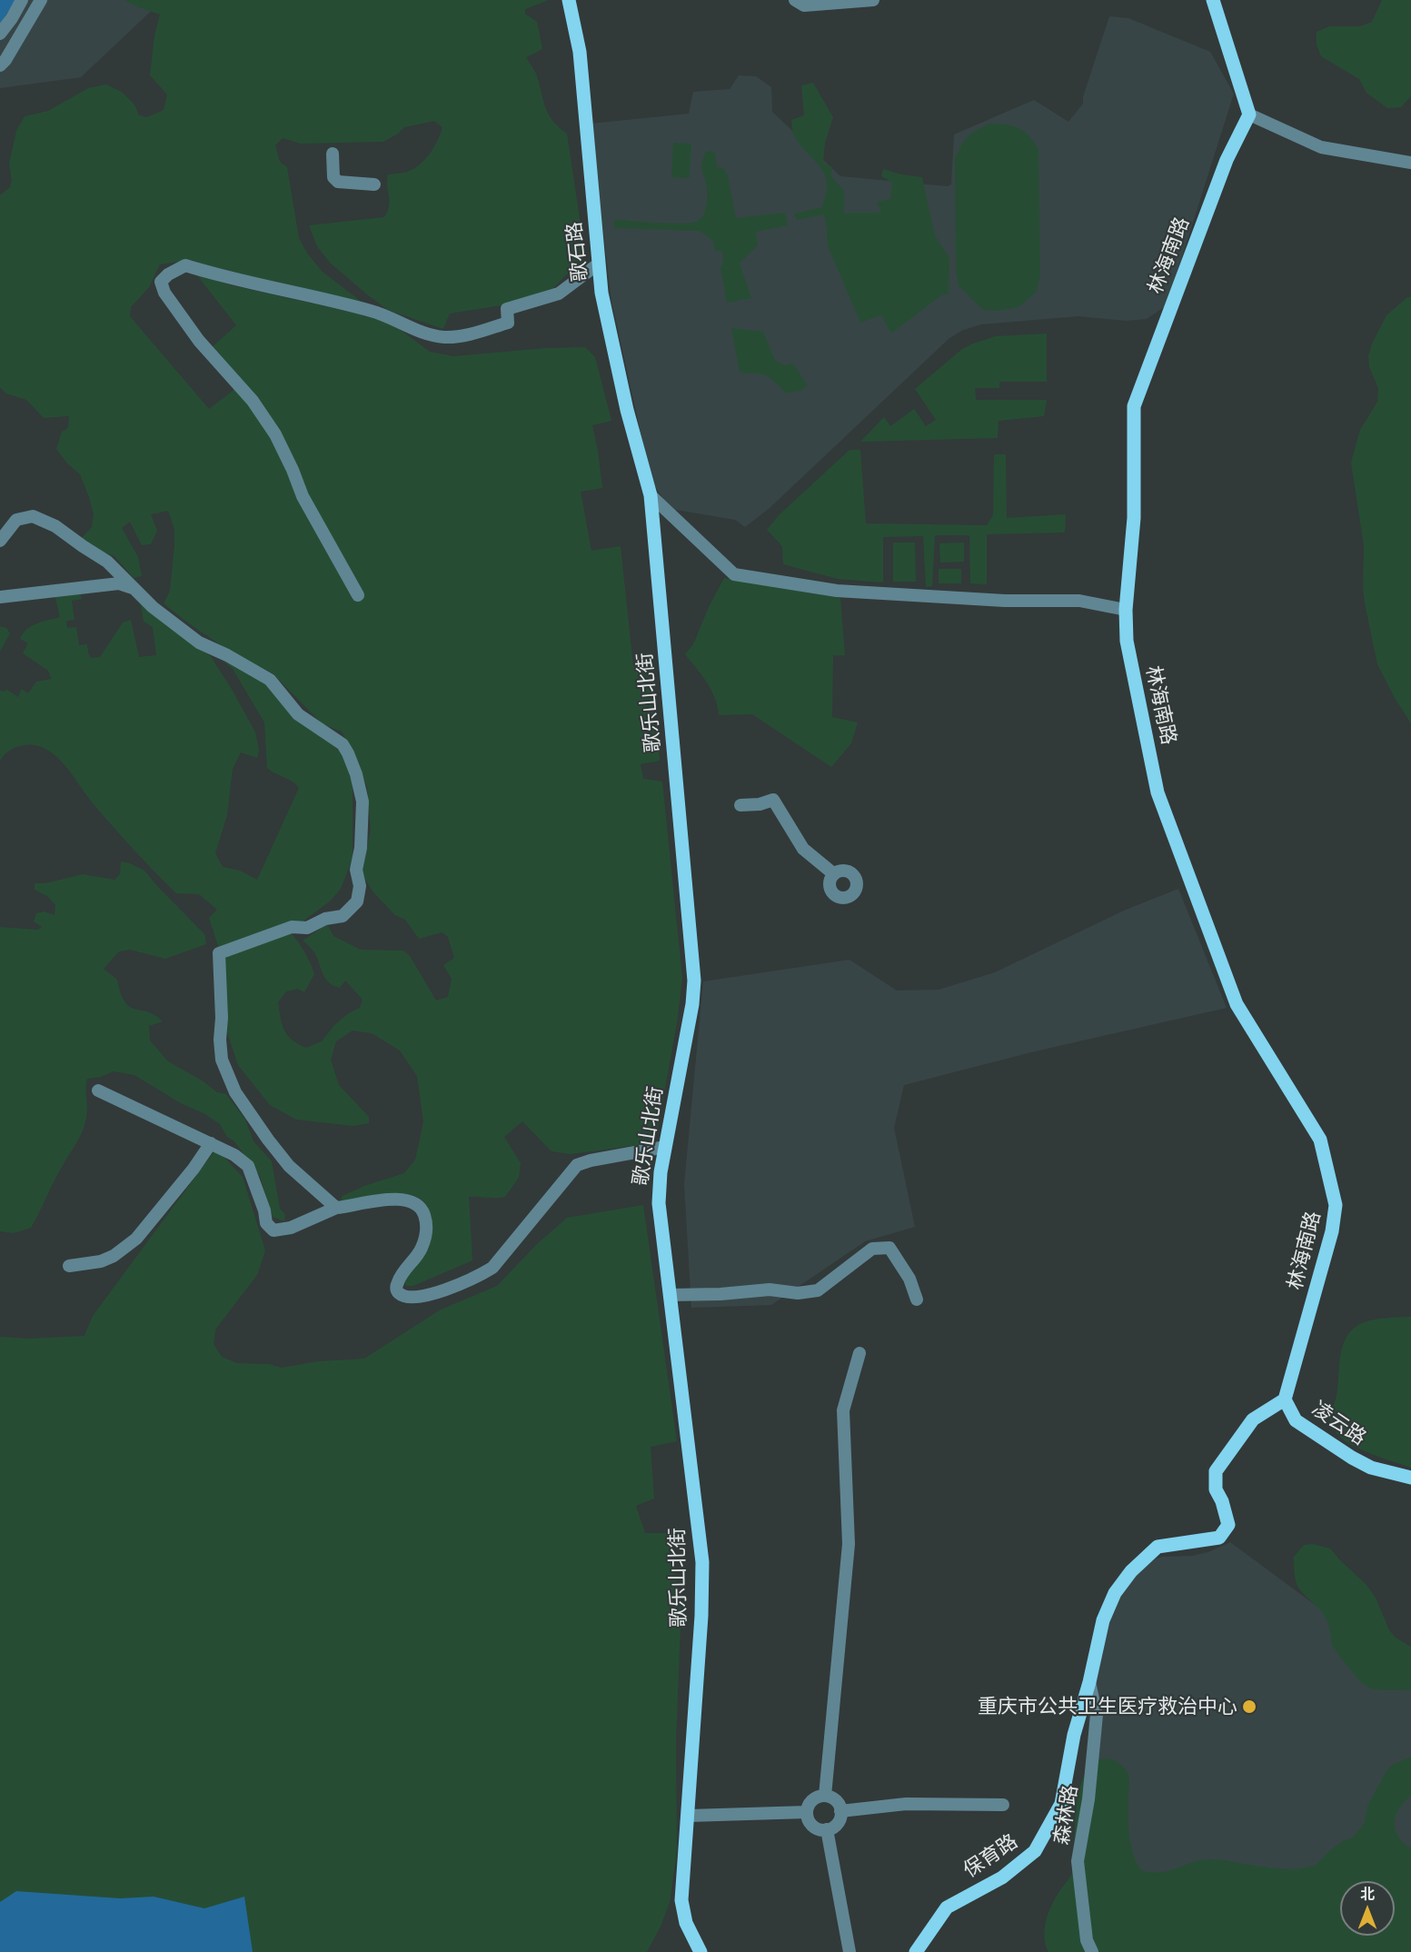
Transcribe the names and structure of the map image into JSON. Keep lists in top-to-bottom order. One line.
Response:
{"streets":{"main road":["歌石路","林海南路","歌乐山北街","凌云路","保育路"],"street":["森林路"]},"crossings":[["歌石路","歌乐山北街"],["林海南路","凌云路"],["凌云路","森林路"],["凌云路","保育路"],["森林路","保育路"]],"places":["重庆市公共卫生医疗救治中心"],"north":"top"}
